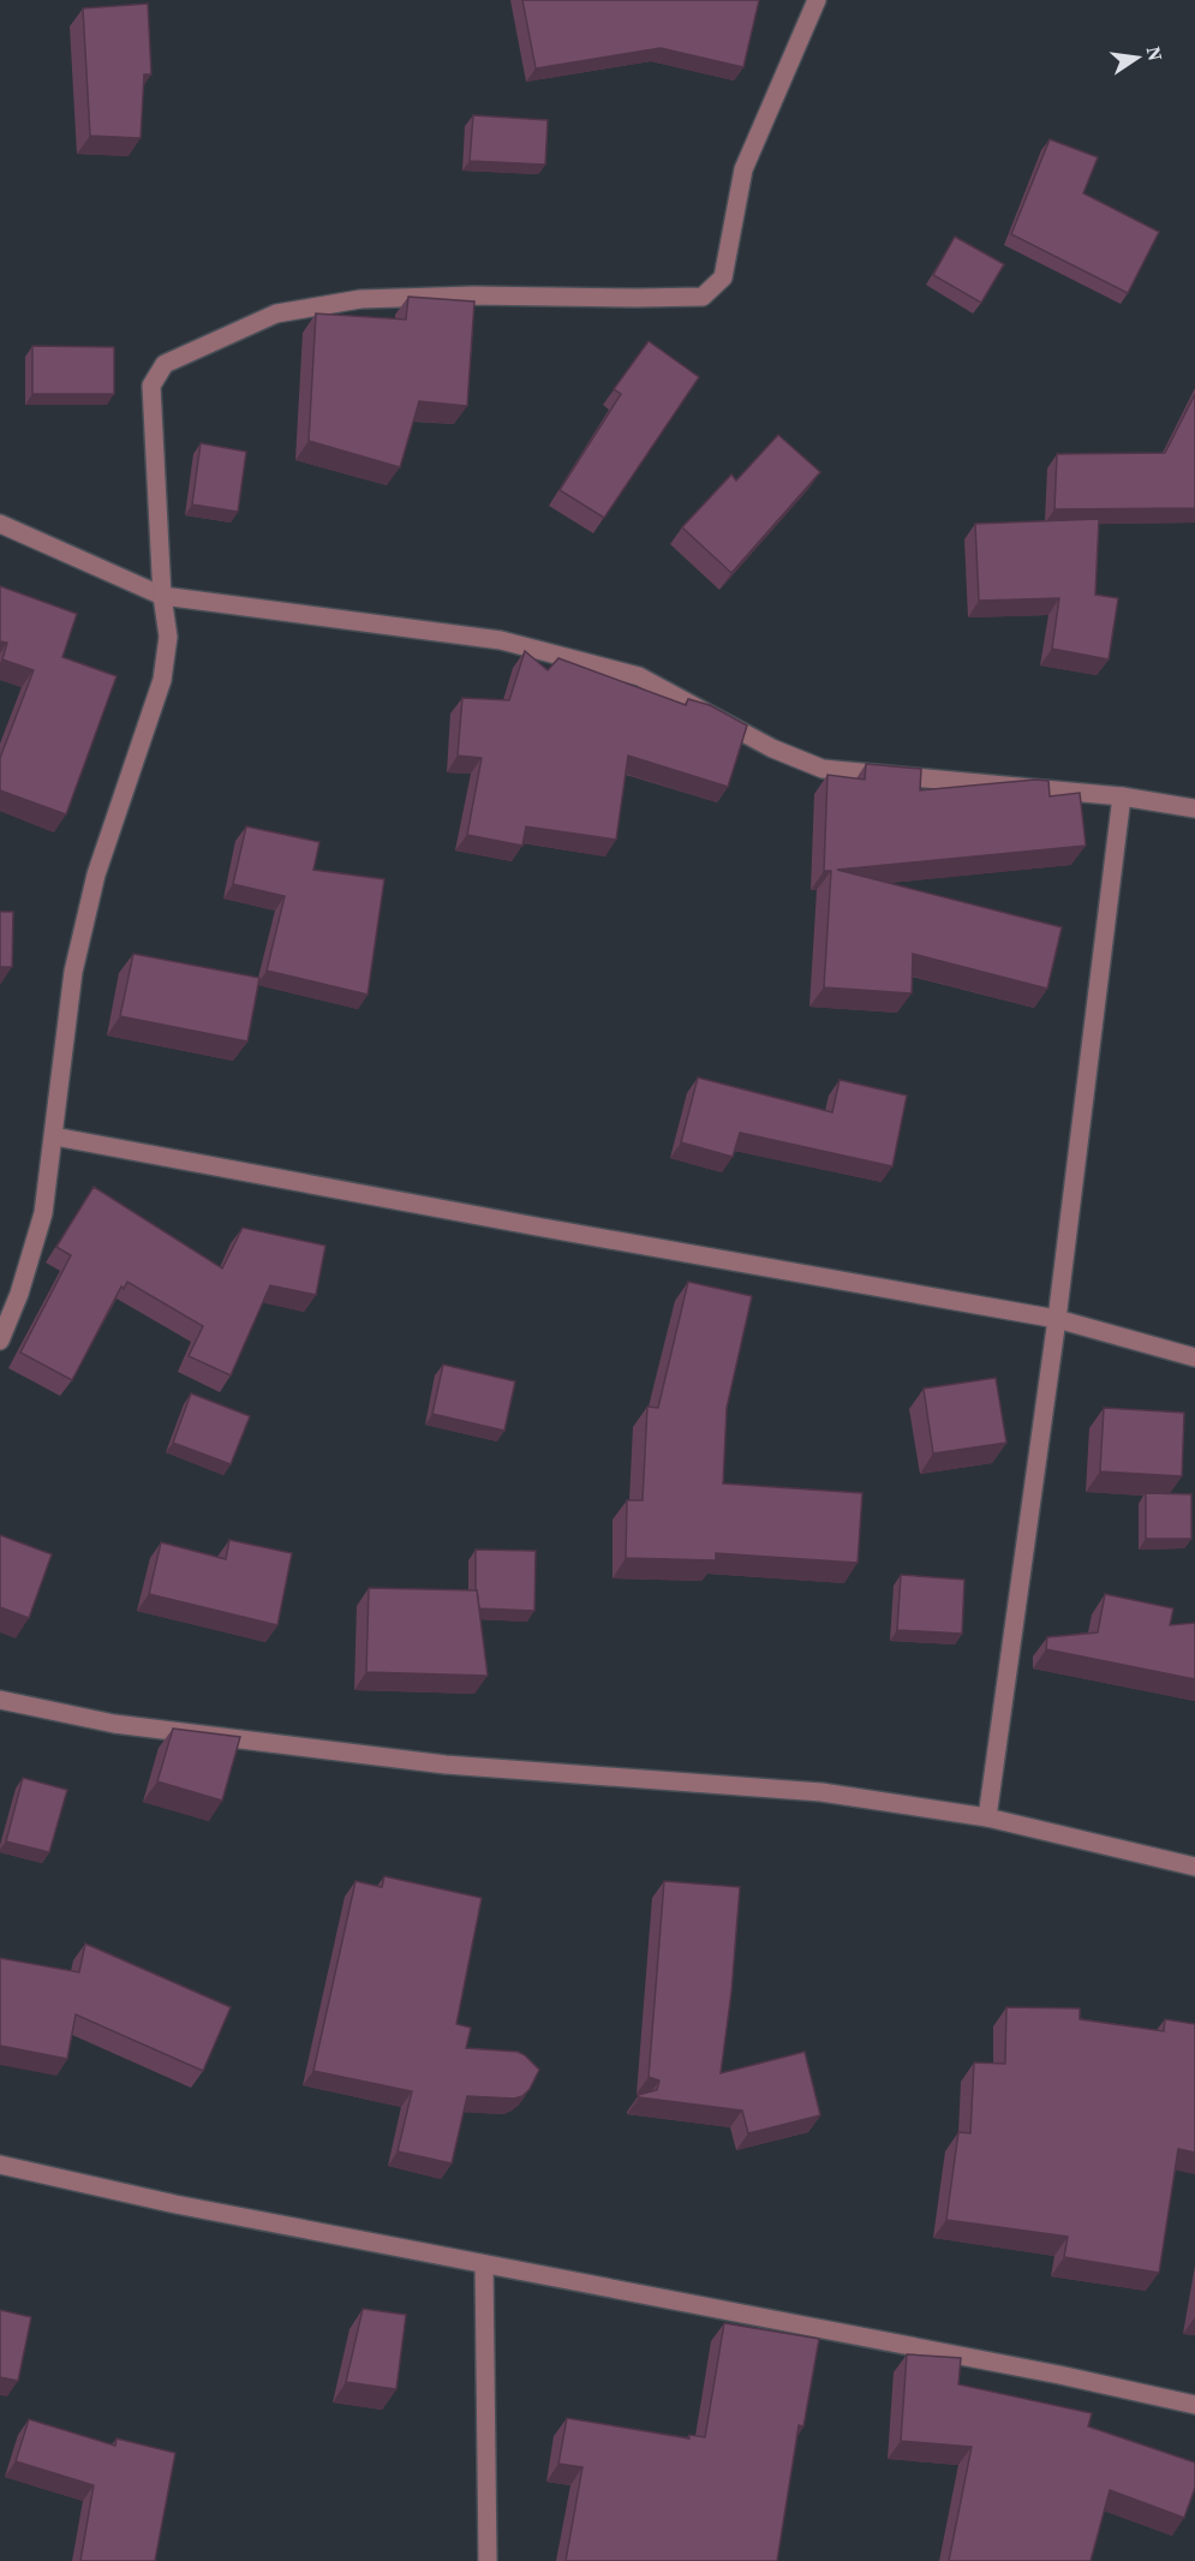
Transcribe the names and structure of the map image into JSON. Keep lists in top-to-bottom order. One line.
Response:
{"north":"right"}
